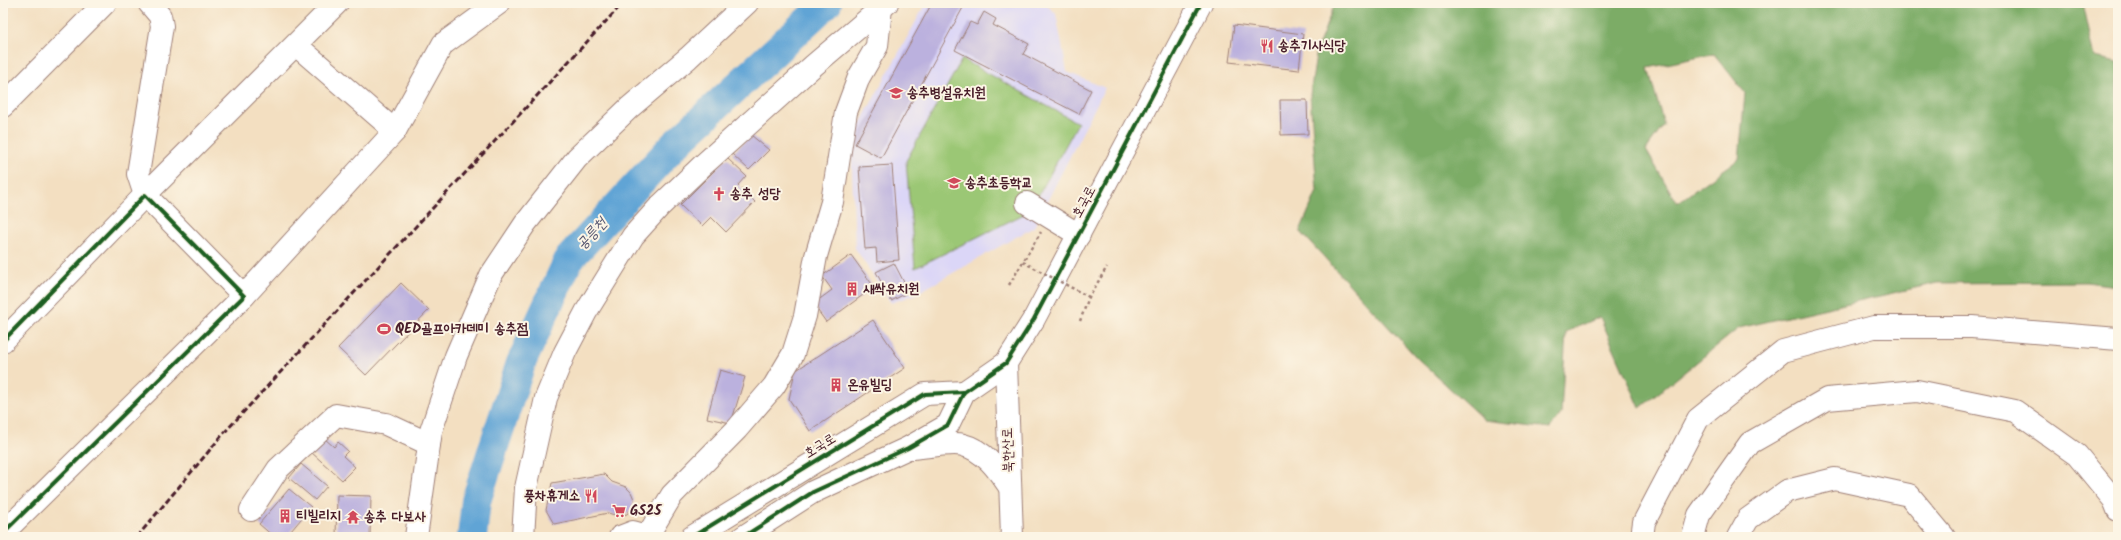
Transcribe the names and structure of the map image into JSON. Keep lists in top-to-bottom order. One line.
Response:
{"streets":{"main road":["호국로","북한산로"]},"crossings":[["호국로","북한산로"]],"water":["공릉천"],"places":{"restaurant":["송추기사식당","풍차휴게소"],"school or university":["송추병설유치원","송추초등학교"],"church":["송추 성당"],"building":["새싹유치원","온유빌딩","티빌리지"],"sports":["QED골프아카데미 송추점"],"supermarket":["GS25"],"temple":["송추 다보사"]}}
